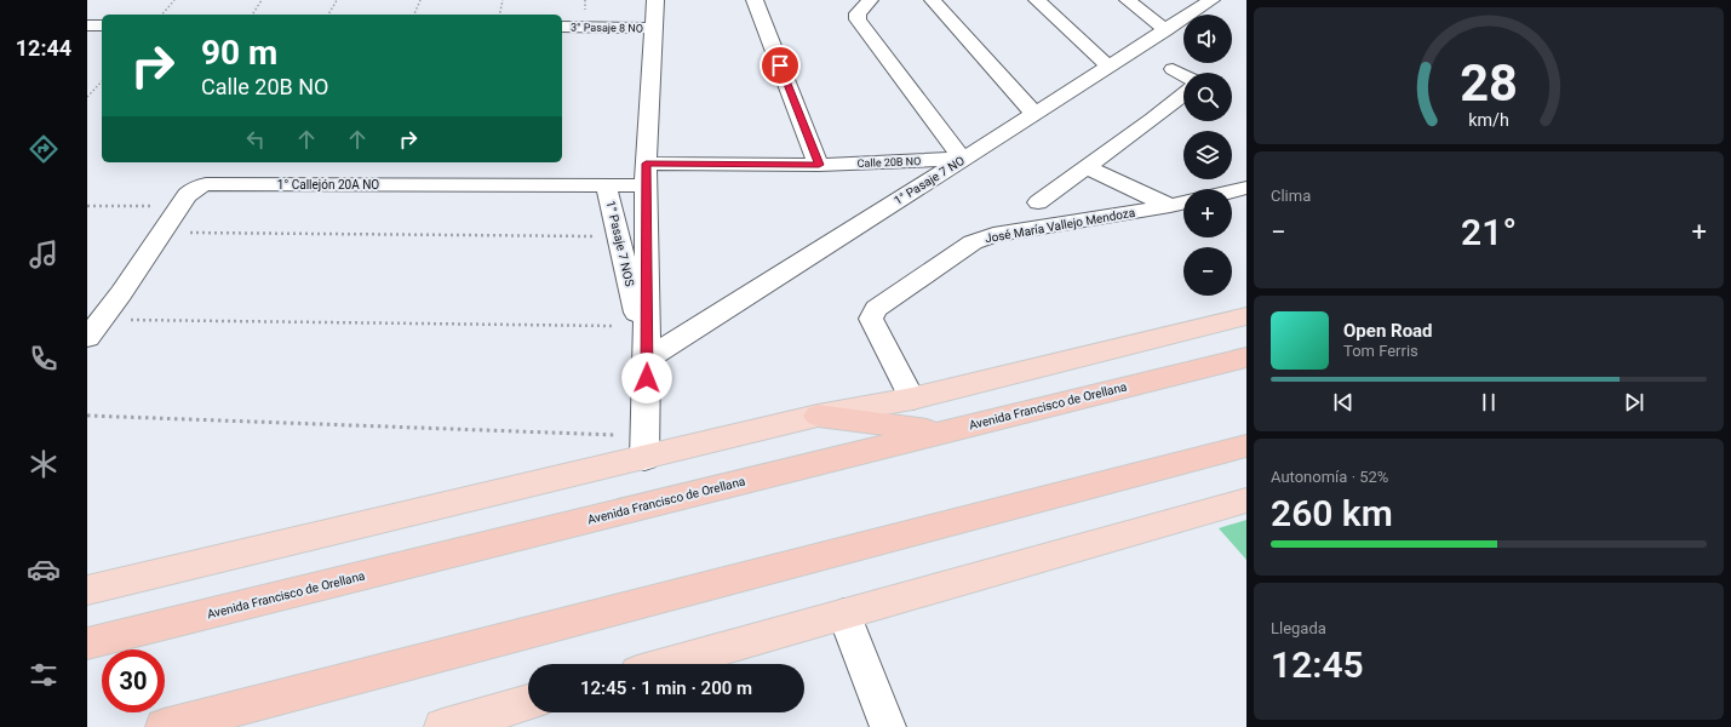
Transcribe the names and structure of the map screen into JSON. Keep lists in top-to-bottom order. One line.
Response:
{"streets":{"highway":["Avenida Francisco de Orellana"],"street":["3° Pasaje 8 NO","Calle 20B NO","1° Pasaje 7 NO","1° Callejón 20A NO","José María Vallejo Mendoza","1° Pasaje 7 NOS"]},"crossings":[["Calle 20B NO","1° Pasaje 7 NO"],["1° Pasaje 7 NO","1° Pasaje 7 NOS"],["1° Callejón 20A NO","1° Pasaje 7 NOS"]],"page":{"tabs":"12:44","map_buttons":["+","−"],"turn":["90 m","Calle 20B NO"],"tile":["Clima",["Autonomía · 52%","260 km"],["Llegada","12:45"]],"heat":["−","21°","+"],"song":["Open Road","Tom Ferris"],"limit":"30","trip":"12:45 · 1 min · 200 m","gauge":["28","km/h"]}}
